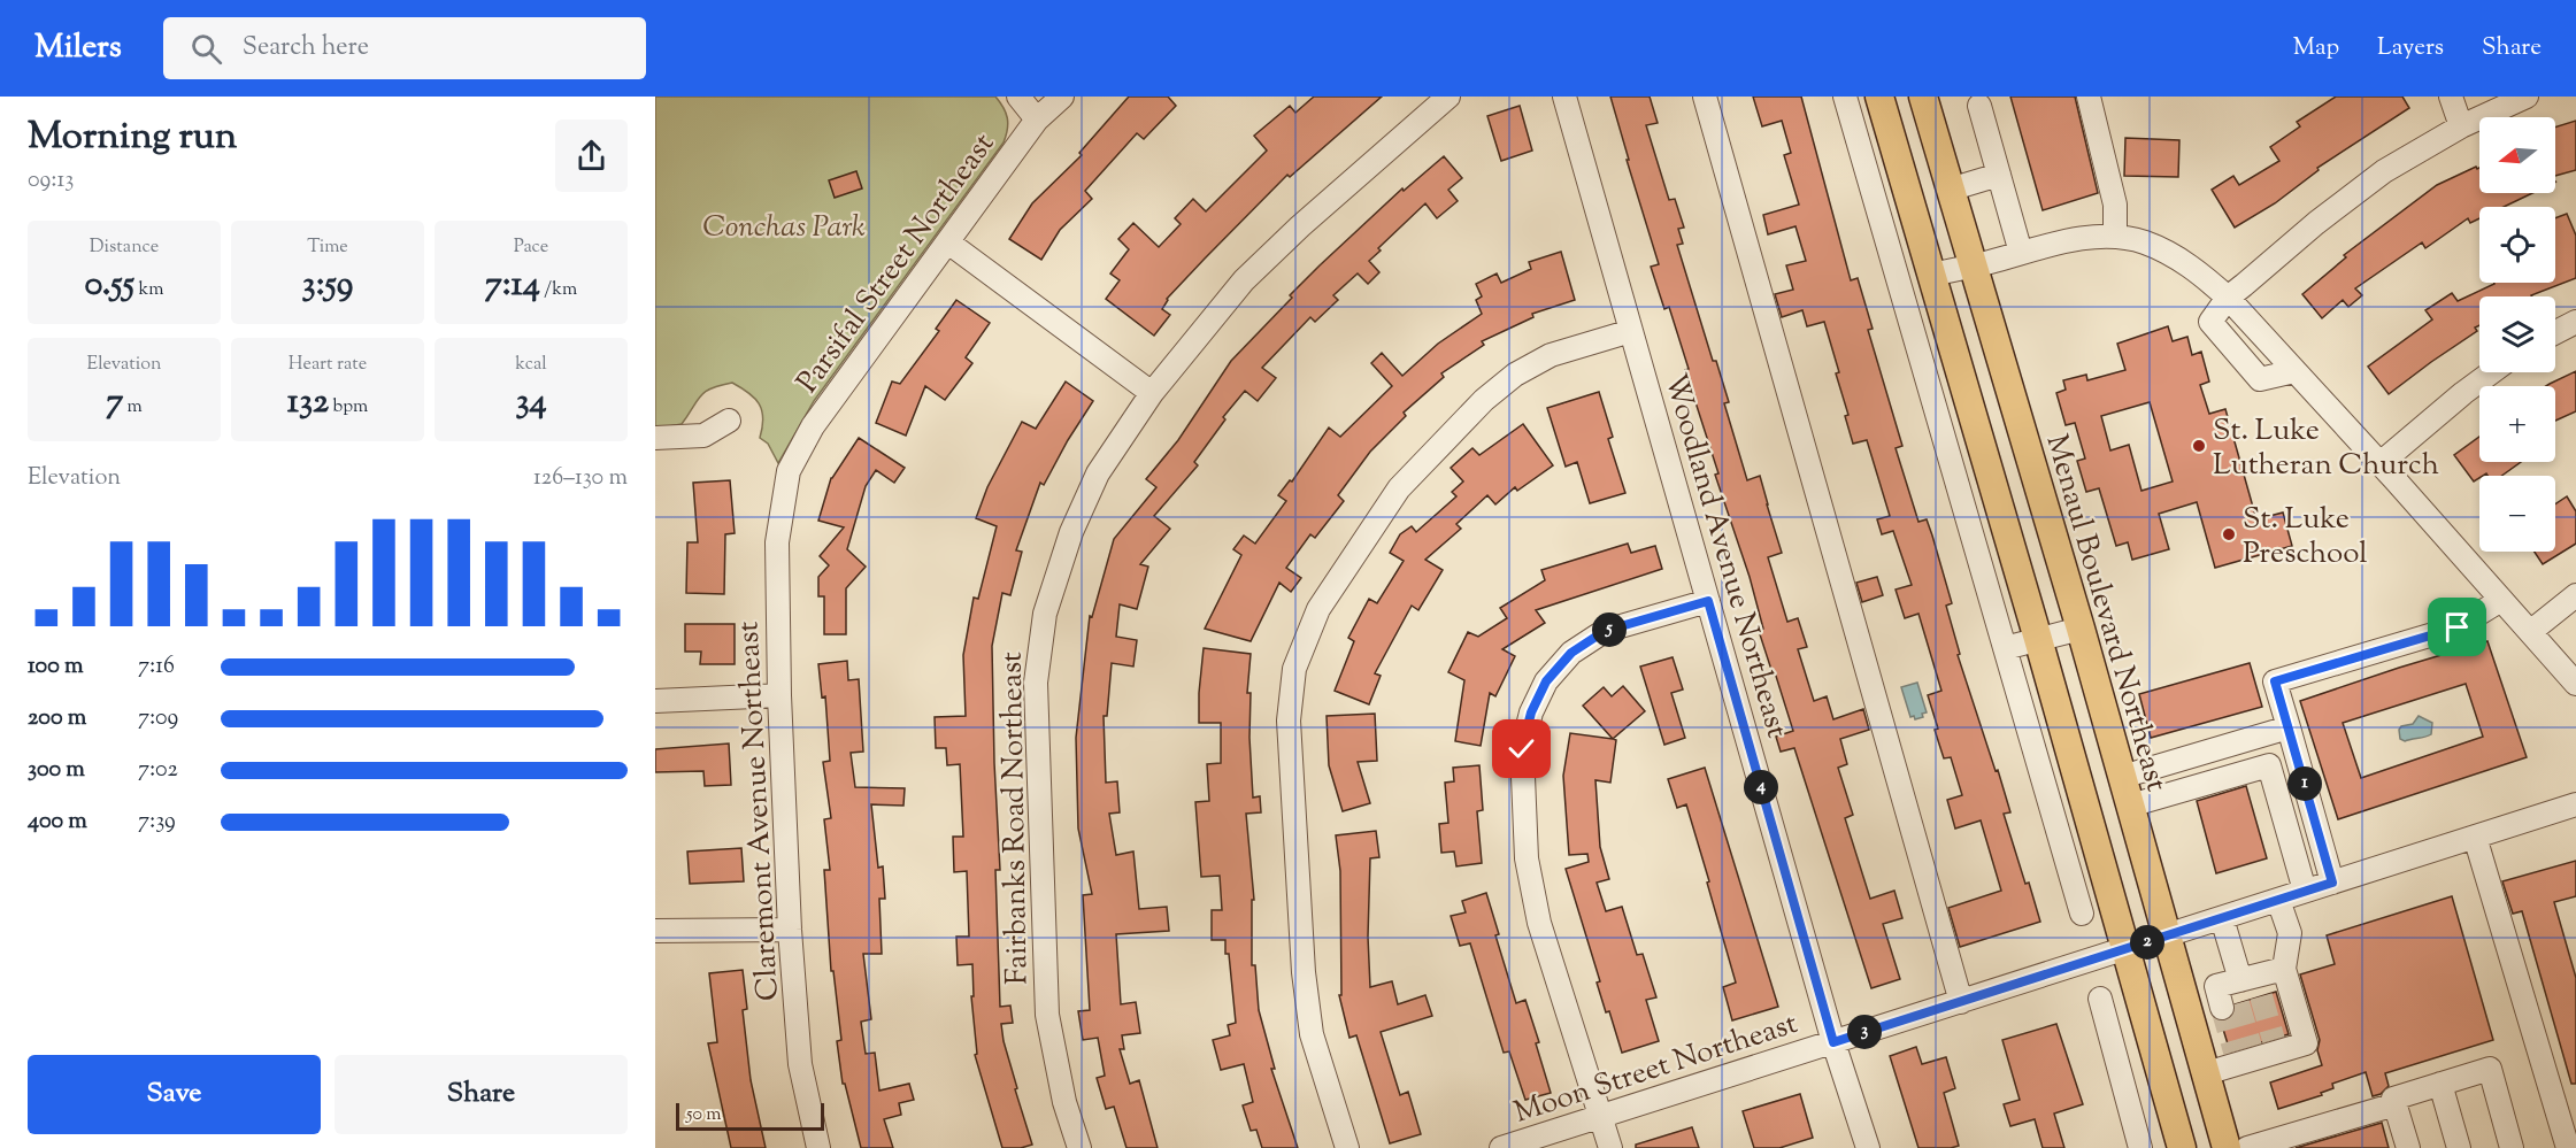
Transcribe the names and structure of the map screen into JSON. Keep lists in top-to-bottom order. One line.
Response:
{"streets":{"main road":["Menaul Boulevard Northeast"],"street":["Parsifal Street Northeast","Woodland Avenue Northeast","Claremont Avenue Northeast","Fairbanks Road Northeast","Moon Street Northeast"]},"crossings":[["Parsifal Street Northeast","Claremont Avenue Northeast"],["Woodland Avenue Northeast","Moon Street Northeast"],["Menaul Boulevard Northeast","Moon Street Northeast"]],"parks":["Conchas Park"],"places":["St. Luke Lutheran Church","St. Luke Preschool"],"scale_bar":"50 m","north":"left","page":{"header":"Milers","search":"Search here","nav":["Map","Layers","Share"],"heading":["Morning run","09:13"],"map_buttons":["+","−"],"stats":[["Distance","0.55 km"],["Time","3:59"],["Pace","7:14 /km"],["Elevation","7 m"],["Heart rate","132 bpm"],["kcal","34"]],"chart":["Elevation","126–130 m"],"pins":["5","1","4","2","3"],"list":[{"name":"100 m","note":"7:16"},{"name":"200 m","note":"7:09"},{"name":"300 m","note":"7:02"},{"name":"400 m","note":"7:39"}],"buttons":["Save","Share"],"scale":"50 m"}}
